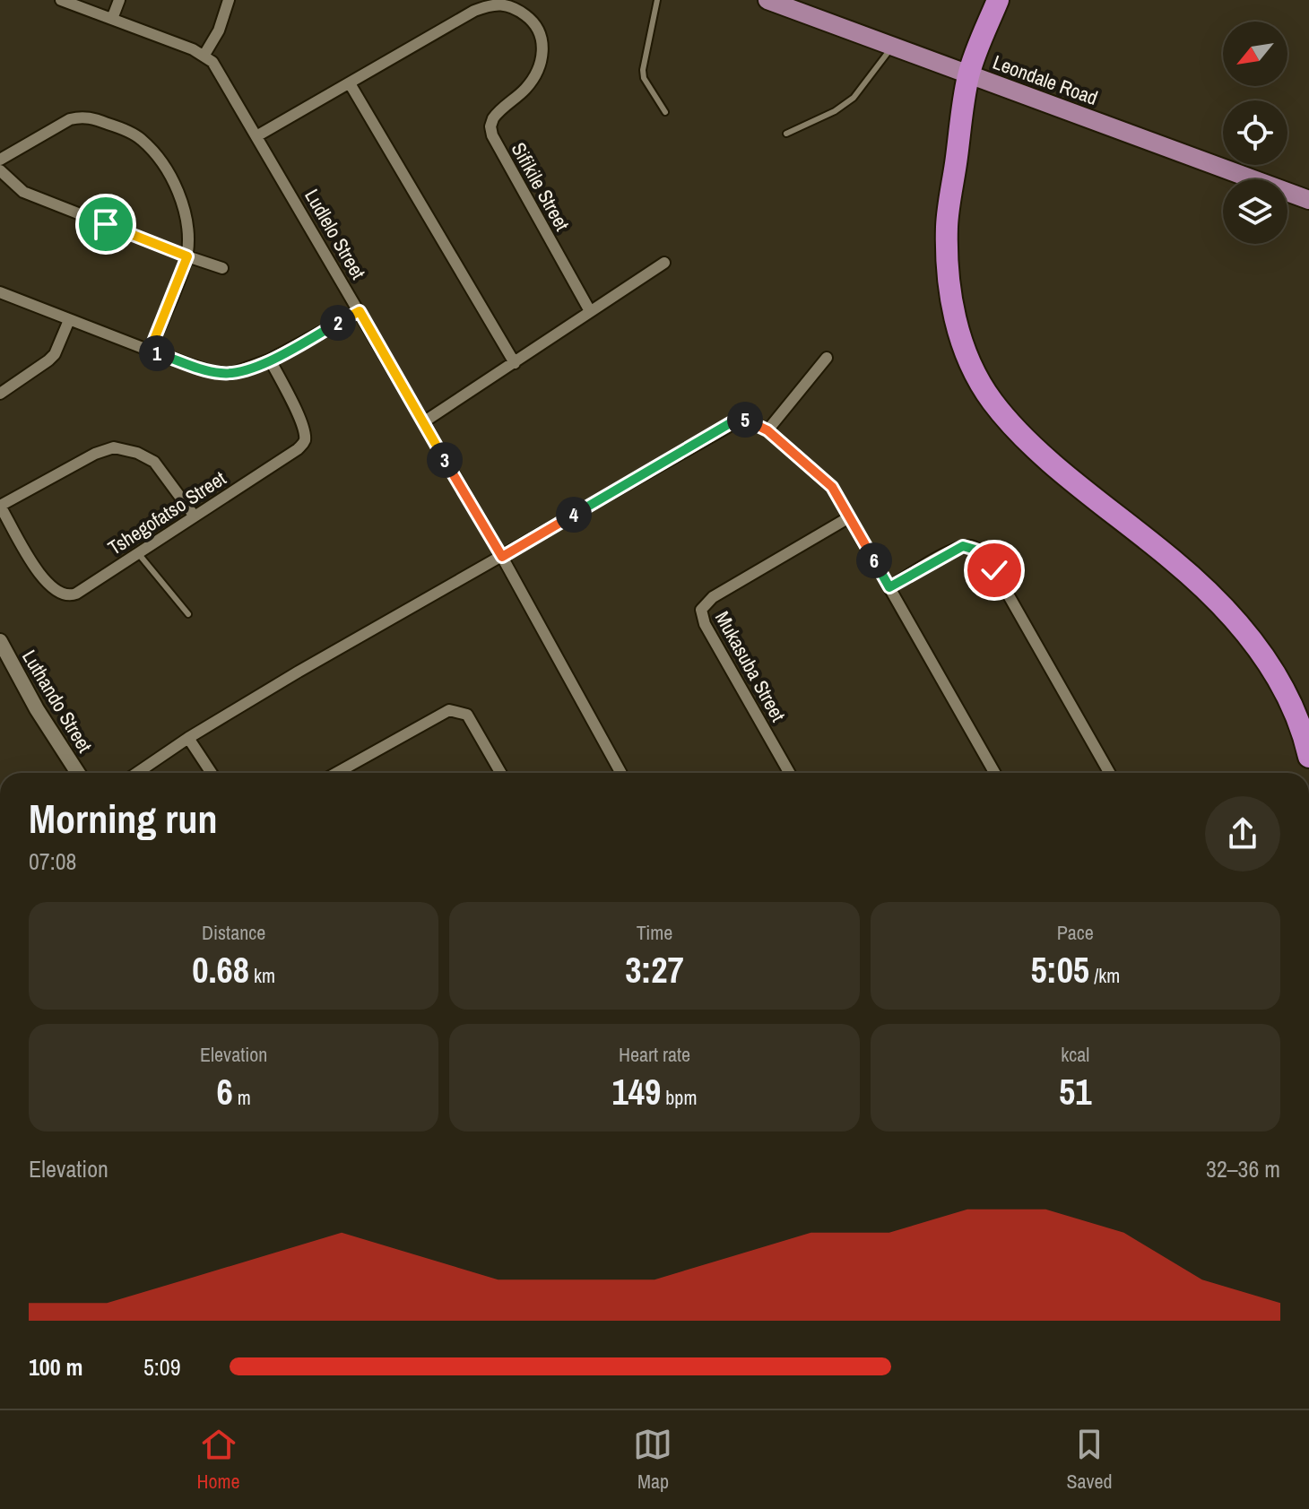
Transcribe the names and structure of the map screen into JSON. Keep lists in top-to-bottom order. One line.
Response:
{"streets":{"main road":["Leondale Road"],"street":["Sifikile Street","Ludlelo Street","Tshegofatso Street","Mukasuba Street","Luthando Street"]},"crossings":[["Sifikile Street","Ludlelo Street"]],"north":"bottom left","page":{"pins":["2","1","5","3","4","6"],"heading":["Morning run","07:08"],"stats":[["Distance","0.68 km"],["Time","3:27"],["Pace","5:05 /km"],["Elevation","6 m"],["Heart rate","149 bpm"],["kcal","51"]],"chart":["Elevation","32–36 m"],"list":[{"name":"100 m","note":"5:09"}],"tabs":["Home","Map","Saved"]}}
